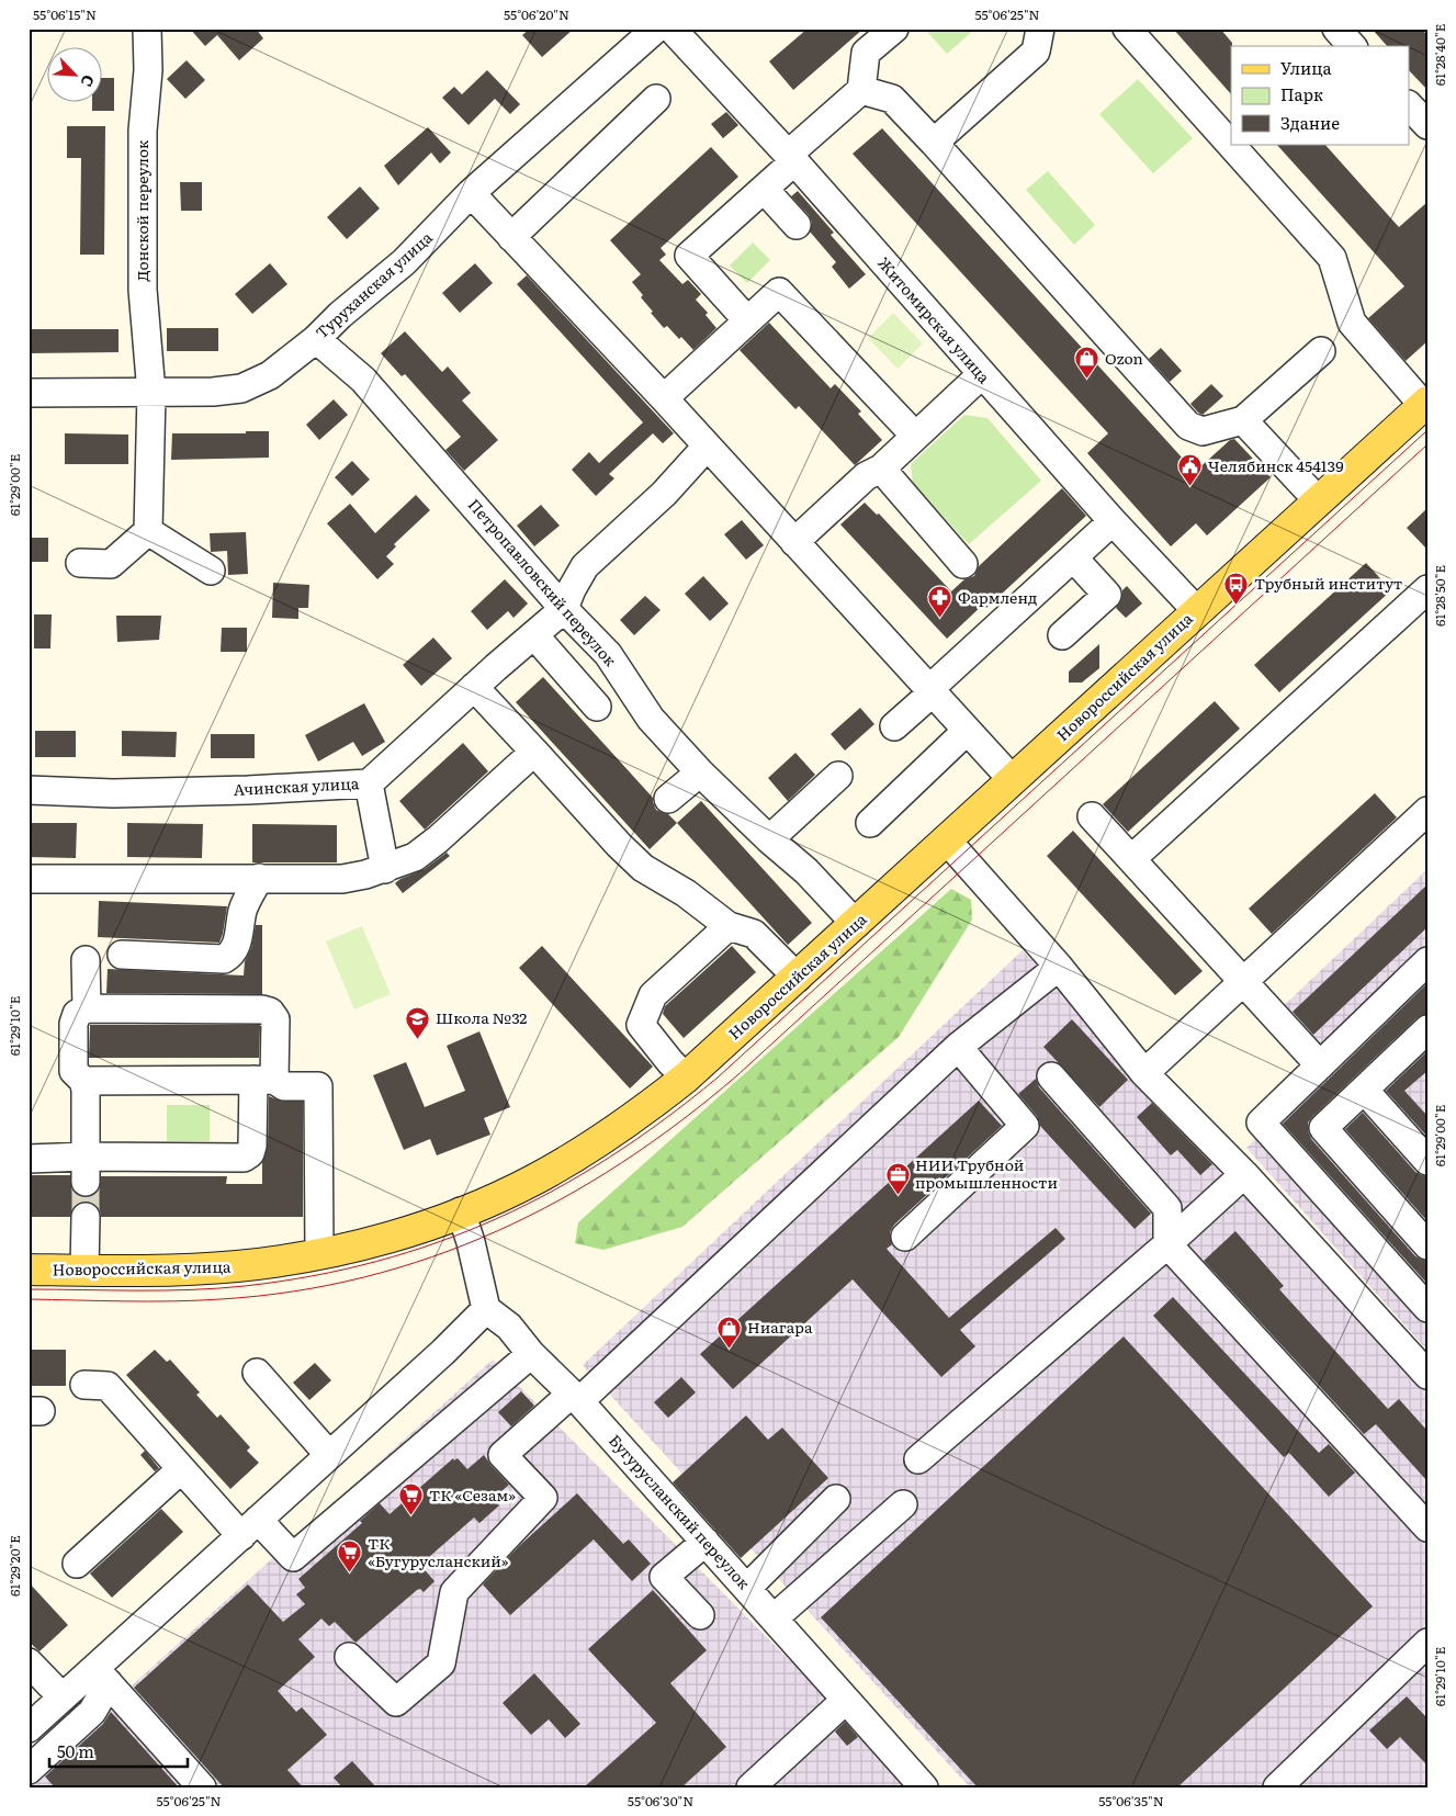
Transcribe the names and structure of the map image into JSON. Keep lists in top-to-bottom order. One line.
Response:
{"streets":{"main road":["Новороссийская улица"],"street":["Донской переулок","Туруханская улица","Житомирская улица","Петропавловский переулок","Ачинская улица","Бугурусланский переулок"]},"crossings":[["Донской переулок","Туруханская улица"],["Туруханская улица","Петропавловский переулок"],["Житомирская улица","Новороссийская улица"],["Петропавловский переулок","Новороссийская улица"],["Петропавловский переулок","Ачинская улица"]],"places":{"shop":["Ozon","Ниагара"],"public building":["Челябинск 454139"],"bus stop":["Трубный институт"],"pharmacy":["Фармленд"],"school or university":["Школа №32"],"office":["НИИ Трубной промышленности"],"supermarket":["ТК «Сезам»","ТК «Бугурусланский»"]},"legend":["Улица","Парк","Здание"],"scale_bar":"50 m","north":"bottom right","coordinates":["55°06'15\"N","55°06'20\"N","55°06'25\"N","61°28'40\"E","61°29'00\"E","61°28'50\"E","61°29'10\"E","61°29'20\"E","55°06'30\"N","55°06'35\"N"]}
